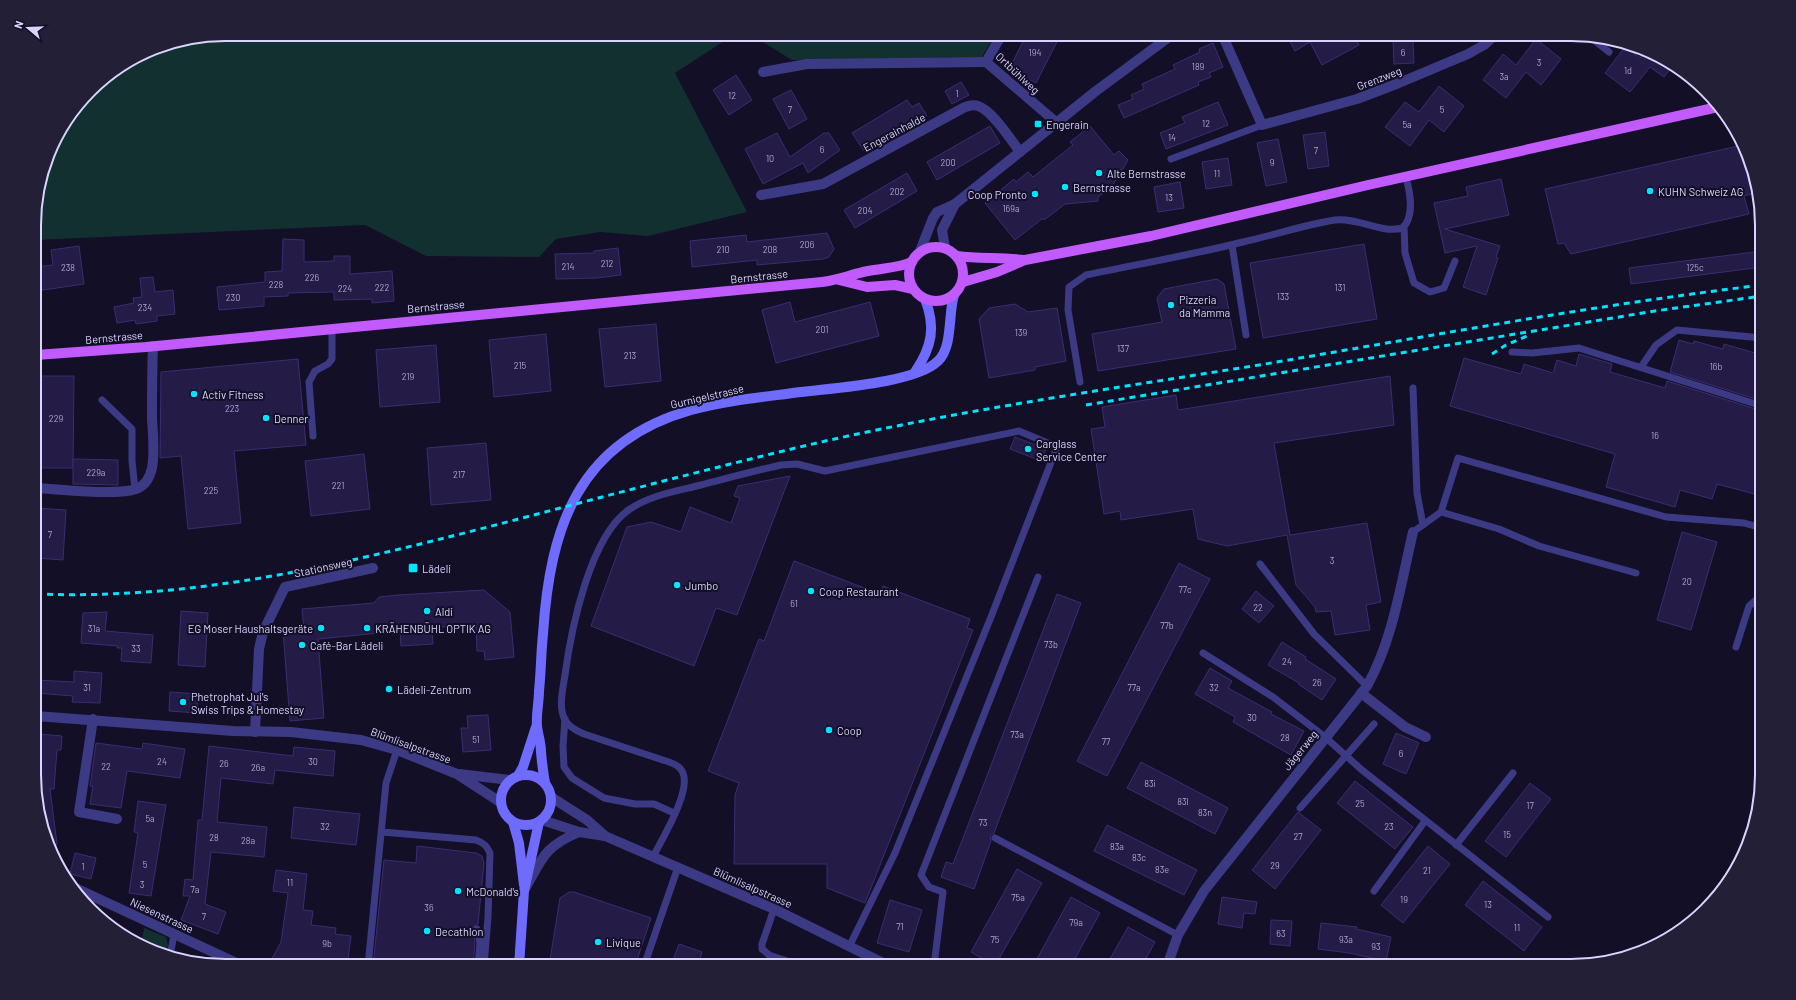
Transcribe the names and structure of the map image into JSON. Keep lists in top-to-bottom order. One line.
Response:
{"streets":{"main road":["Bernstrasse","Gurnigelstrasse"],"street":["Ortbühlweg","Grenzweg","Engerainhalde","Stationsweg","Blümlisalpstrasse","Jägerweg","Niesenstrasse"]},"crossings":[["Bernstrasse","Gurnigelstrasse"],["Gurnigelstrasse","Blümlisalpstrasse"],["Stationsweg","Blümlisalpstrasse"]],"places":{"transit":["Engerain","Lädeli"],"other":["Alte Bernstrasse","Bernstrasse","KUHN Schweiz AG","Coop Pronto","Pizzeria da Mamma","Activ Fitness","Denner","Carglass Service Center","Jumbo","Coop Restaurant","Aldi","EG Moser Haushaltsgeräte","KRÄHENBÜHL OPTIK AG","Café-Bar Lädeli","Lädeli-Zentrum","Phetrophat Jui's Swiss Trips & Homestay","Coop","McDonald's","Decathlon","Livique"]},"house_numbers":["194","6","3","189","1d","3a","1","12","7","5","12","5a","14","6","7","10","200","9","11","202","13","169a","204","206","210","208","212","214","238","125c","226","228","222","131","224","133","230","234","201","139","137","213","215","16b","219","223","229","16","229a","217","221","225","7","3","20","77c","61","22","77b","31a","73b","33","24","26","31","77a","32","30","73a","28","51","77","6","24","30","26","22","26a","83i","83l","25","17","83n","5a","73","32","23","15","27","28","28a","83a","83c","5","29","1","83e","21","11","3","7a","75a","19","13","36","7","79a","71","11","63","75","93a","9b","93"],"north":"left"}
